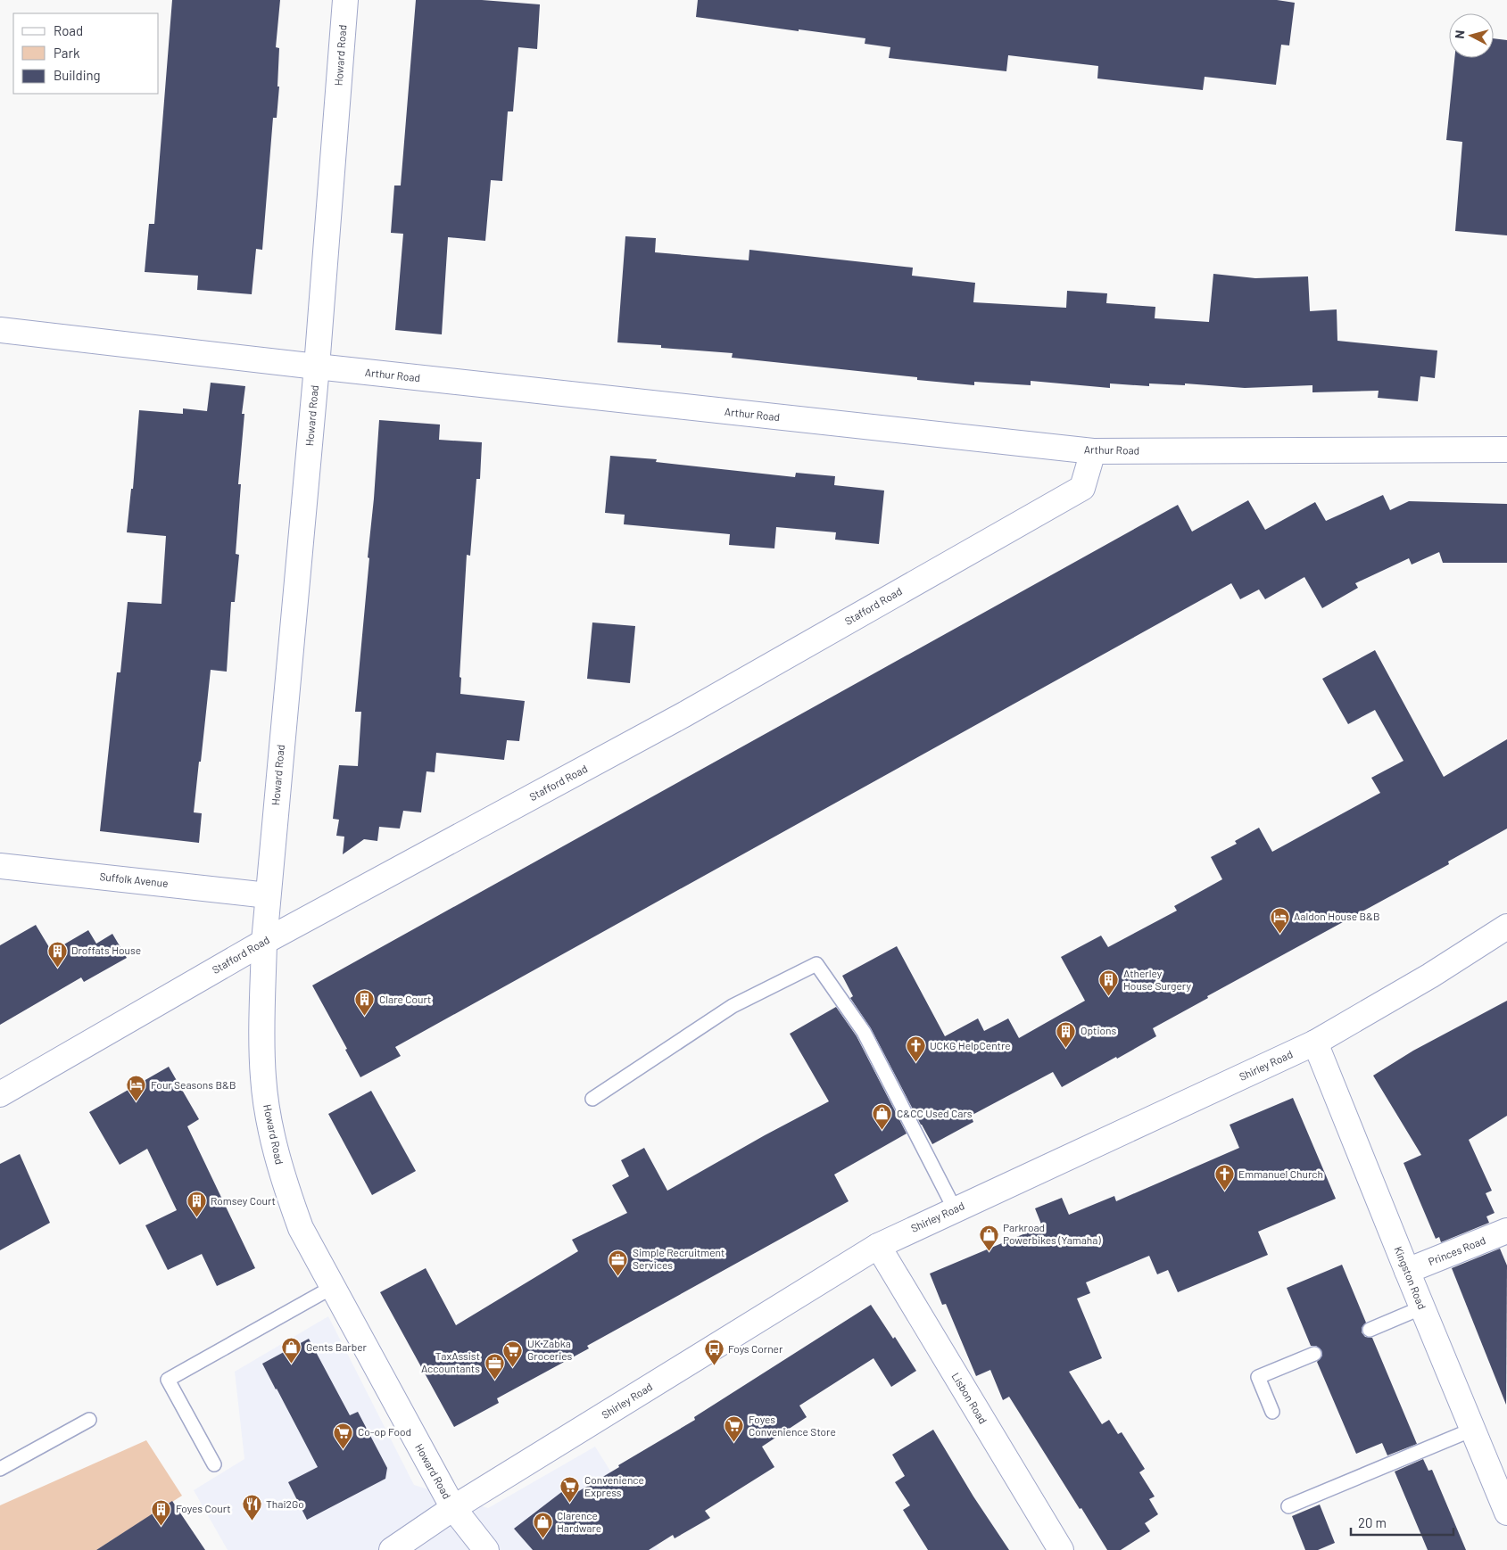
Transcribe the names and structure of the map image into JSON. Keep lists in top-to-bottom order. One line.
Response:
{"streets":{"street":["Howard Road","Arthur Road","Stafford Road","Suffolk Avenue","Shirley Road","Princes Road","Kingston Road","Lisbon Road"]},"crossings":[["Howard Road","Arthur Road"],["Howard Road","Stafford Road"],["Howard Road","Suffolk Avenue"],["Howard Road","Shirley Road"],["Arthur Road","Stafford Road"],["Shirley Road","Kingston Road"],["Shirley Road","Lisbon Road"],["Princes Road","Kingston Road"]],"places":{"hotel":["Aaldon House B&B","Four Seasons B&B"],"building":["Droffats House","Atherley House Surgery","Clare Court","Options","Romsey Court","Foyes Court"],"church":["UCKG HelpCentre","Emmanuel Church"],"shop":["C&CC Used Cars","Parkroad Powerbikes (Yamaha)","Gents Barber","Clarence Hardware"],"office":["Simple Recruitment Services","TaxAssist Accountants"],"bus stop":["Foys Corner"],"supermarket":["UK Zabka Groceries","Foyes Convenience Store","Co-op Food","Convenience Express"],"restaurant":["Thai2Go"]},"legend":["Road","Park","Building"],"scale_bar":"20 m","north":"left"}
